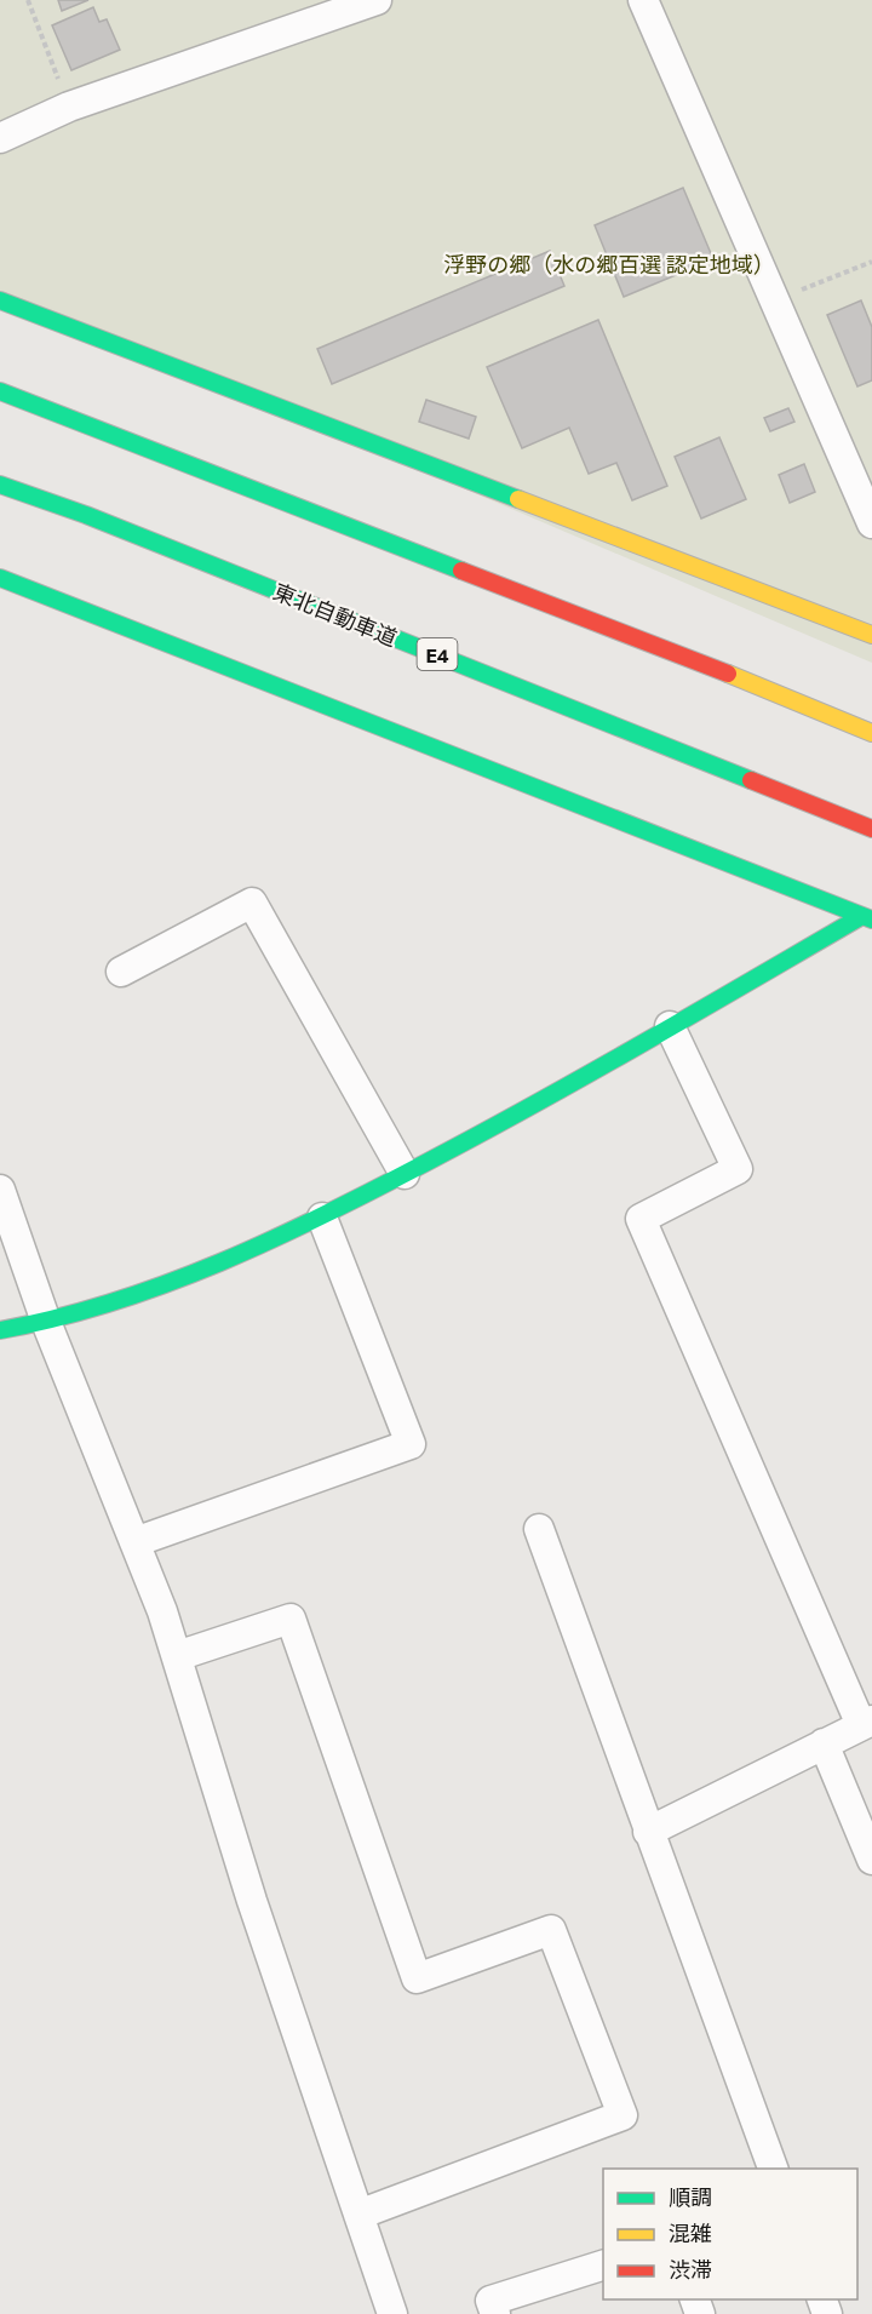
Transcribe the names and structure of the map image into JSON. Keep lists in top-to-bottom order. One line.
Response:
{"streets":{"main road":["東北自動車道","E4"]},"parks":["浮野の郷（水の郷百選 認定地域）"],"legend":["順調","混雑","渋滞"]}
